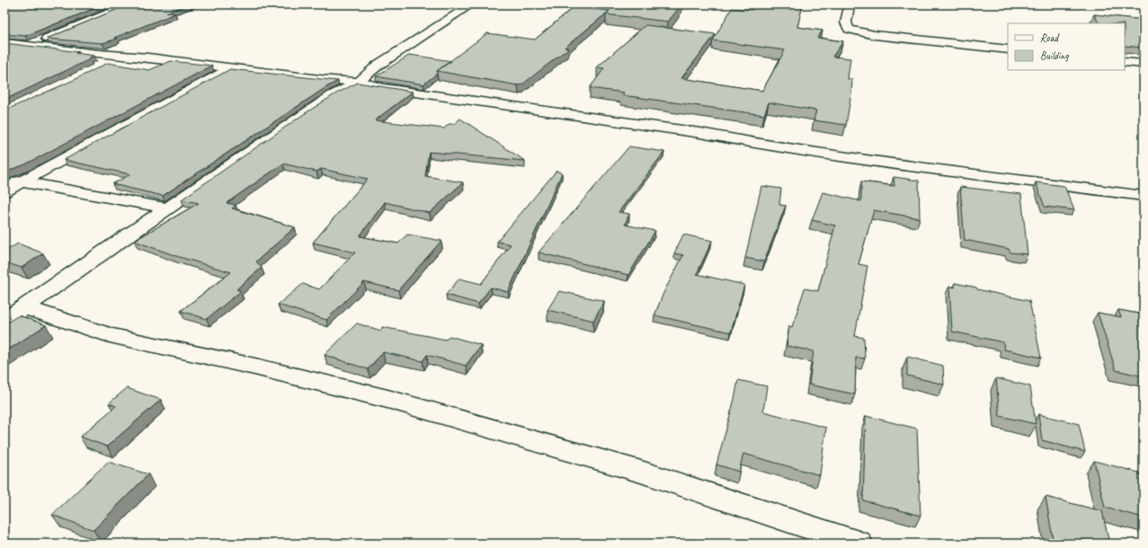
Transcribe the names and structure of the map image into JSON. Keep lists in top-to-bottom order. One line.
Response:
{"legend":["Road","Building"]}
